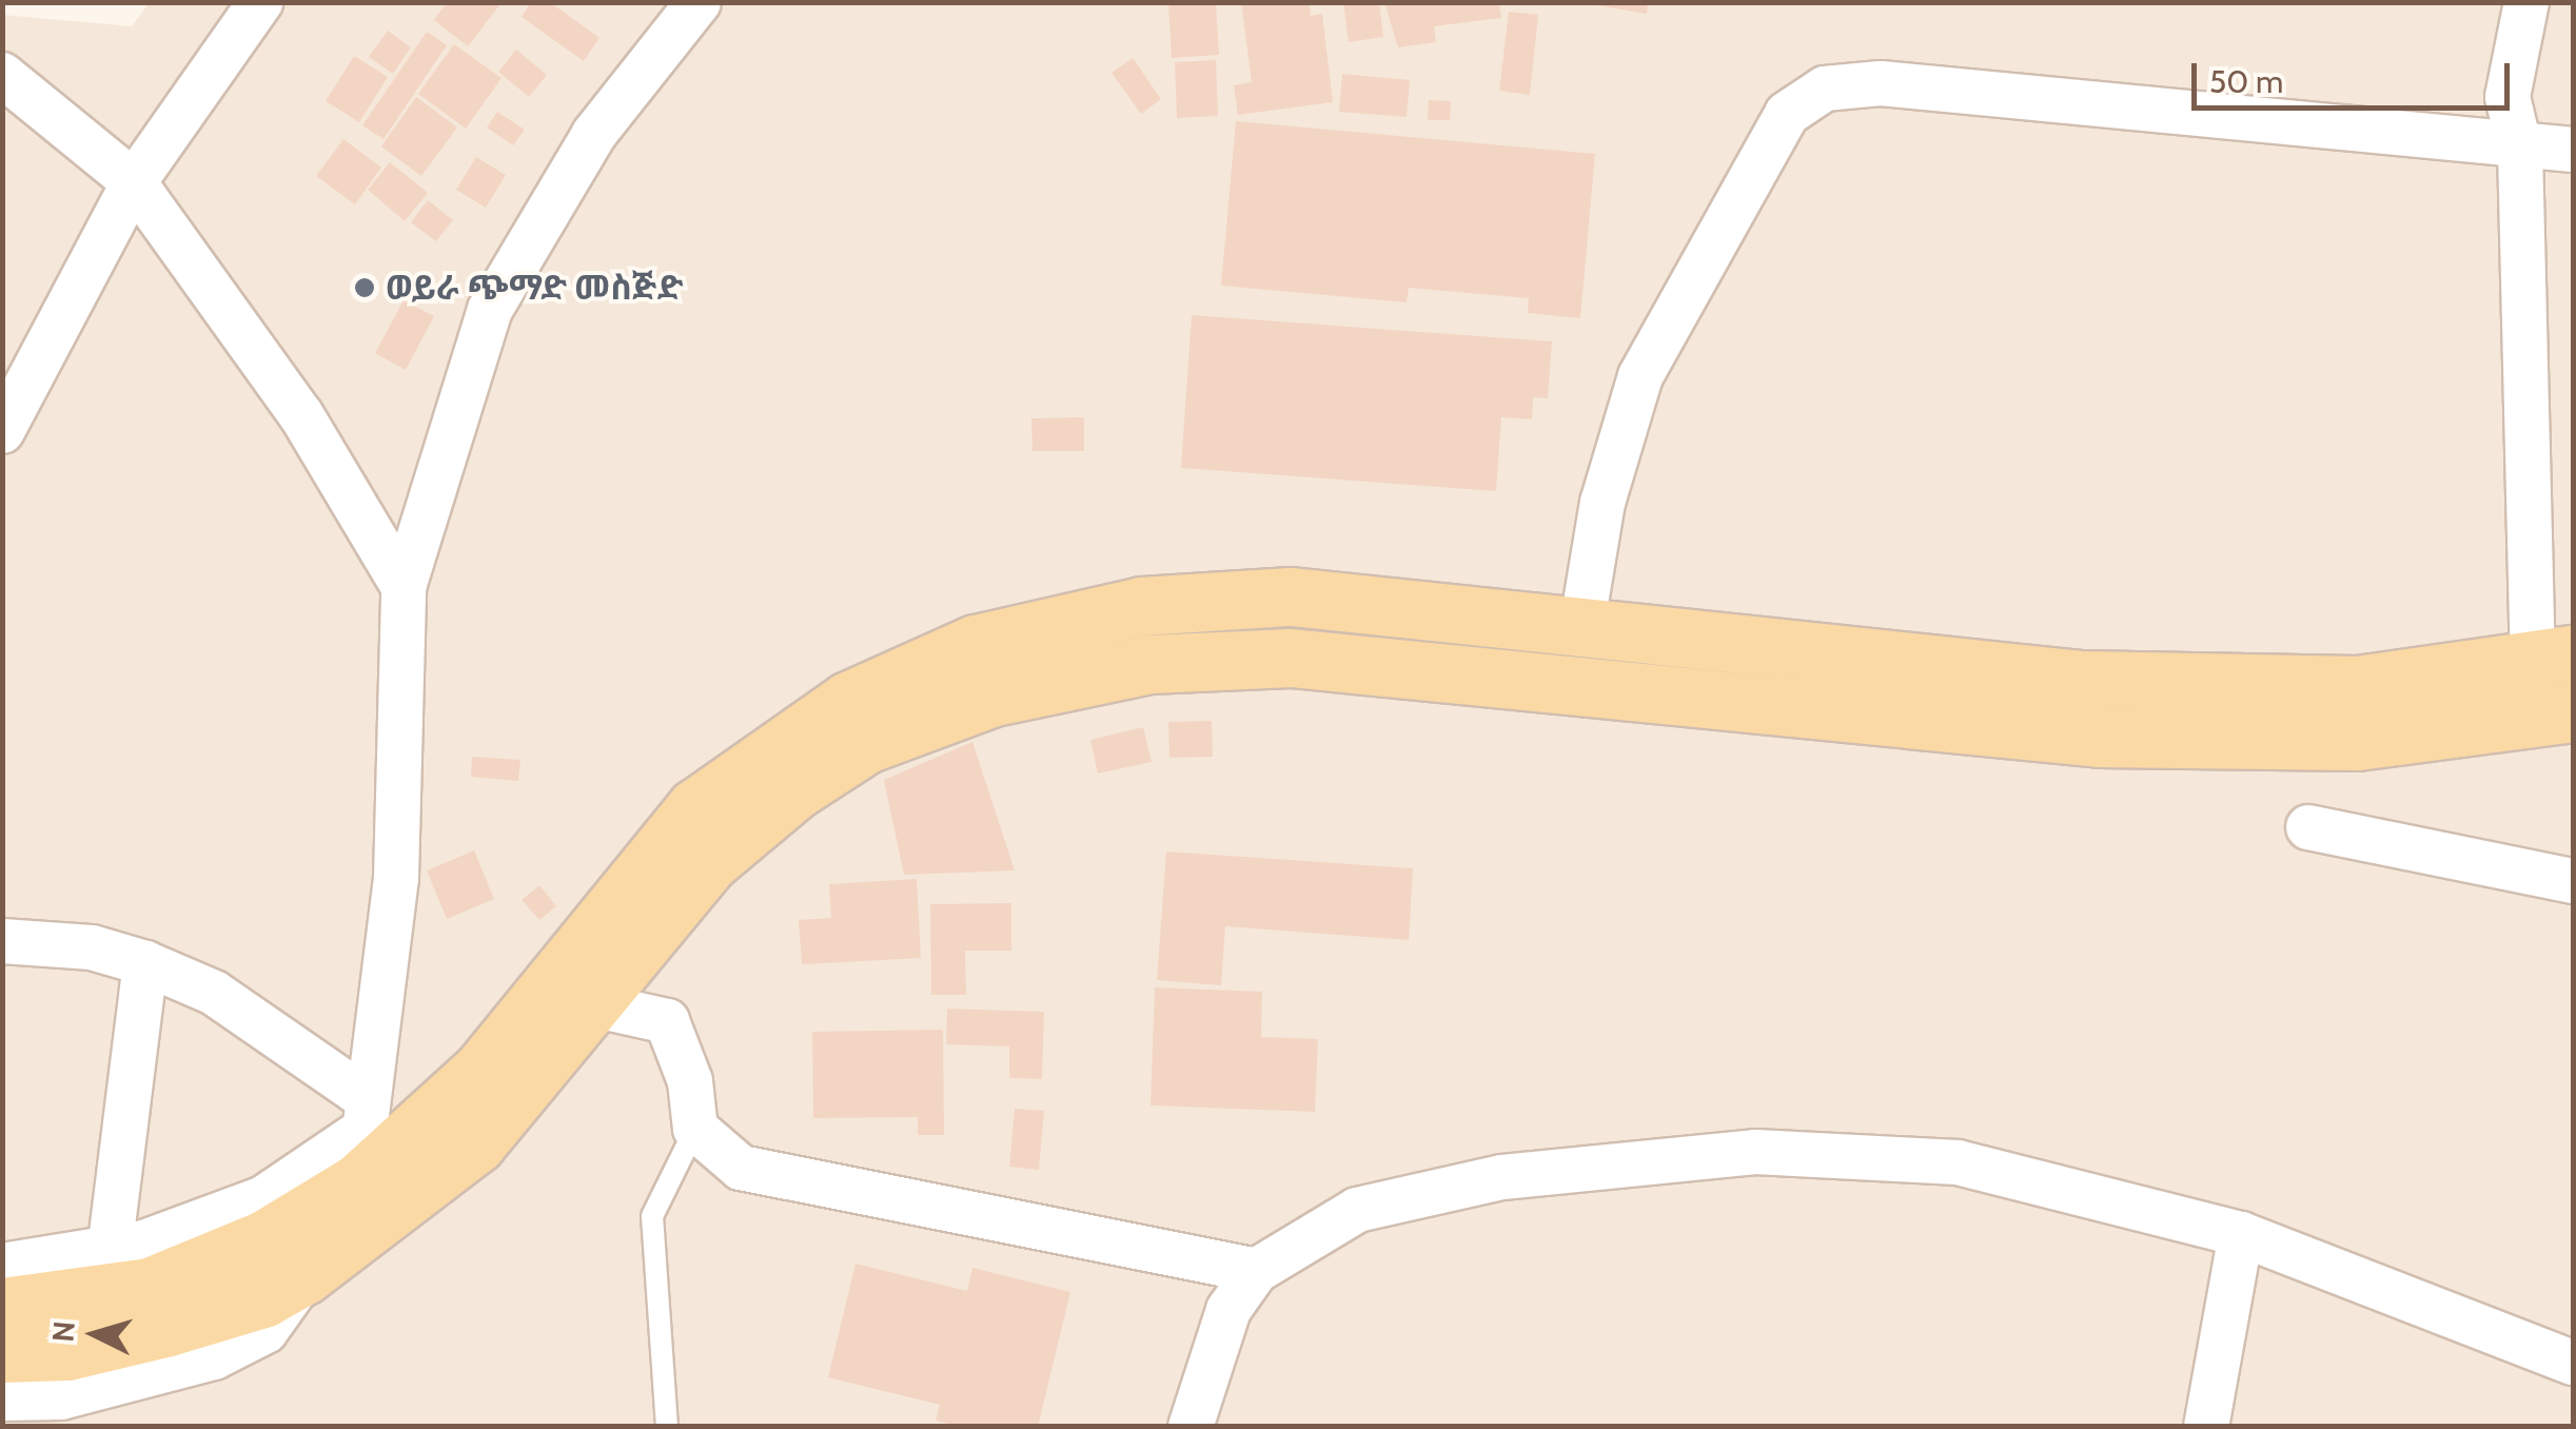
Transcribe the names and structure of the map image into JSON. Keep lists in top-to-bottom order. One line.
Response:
{"places":["ወይራ ጭማድ መስጅድ"],"scale_bar":"50 m","north":"left"}
